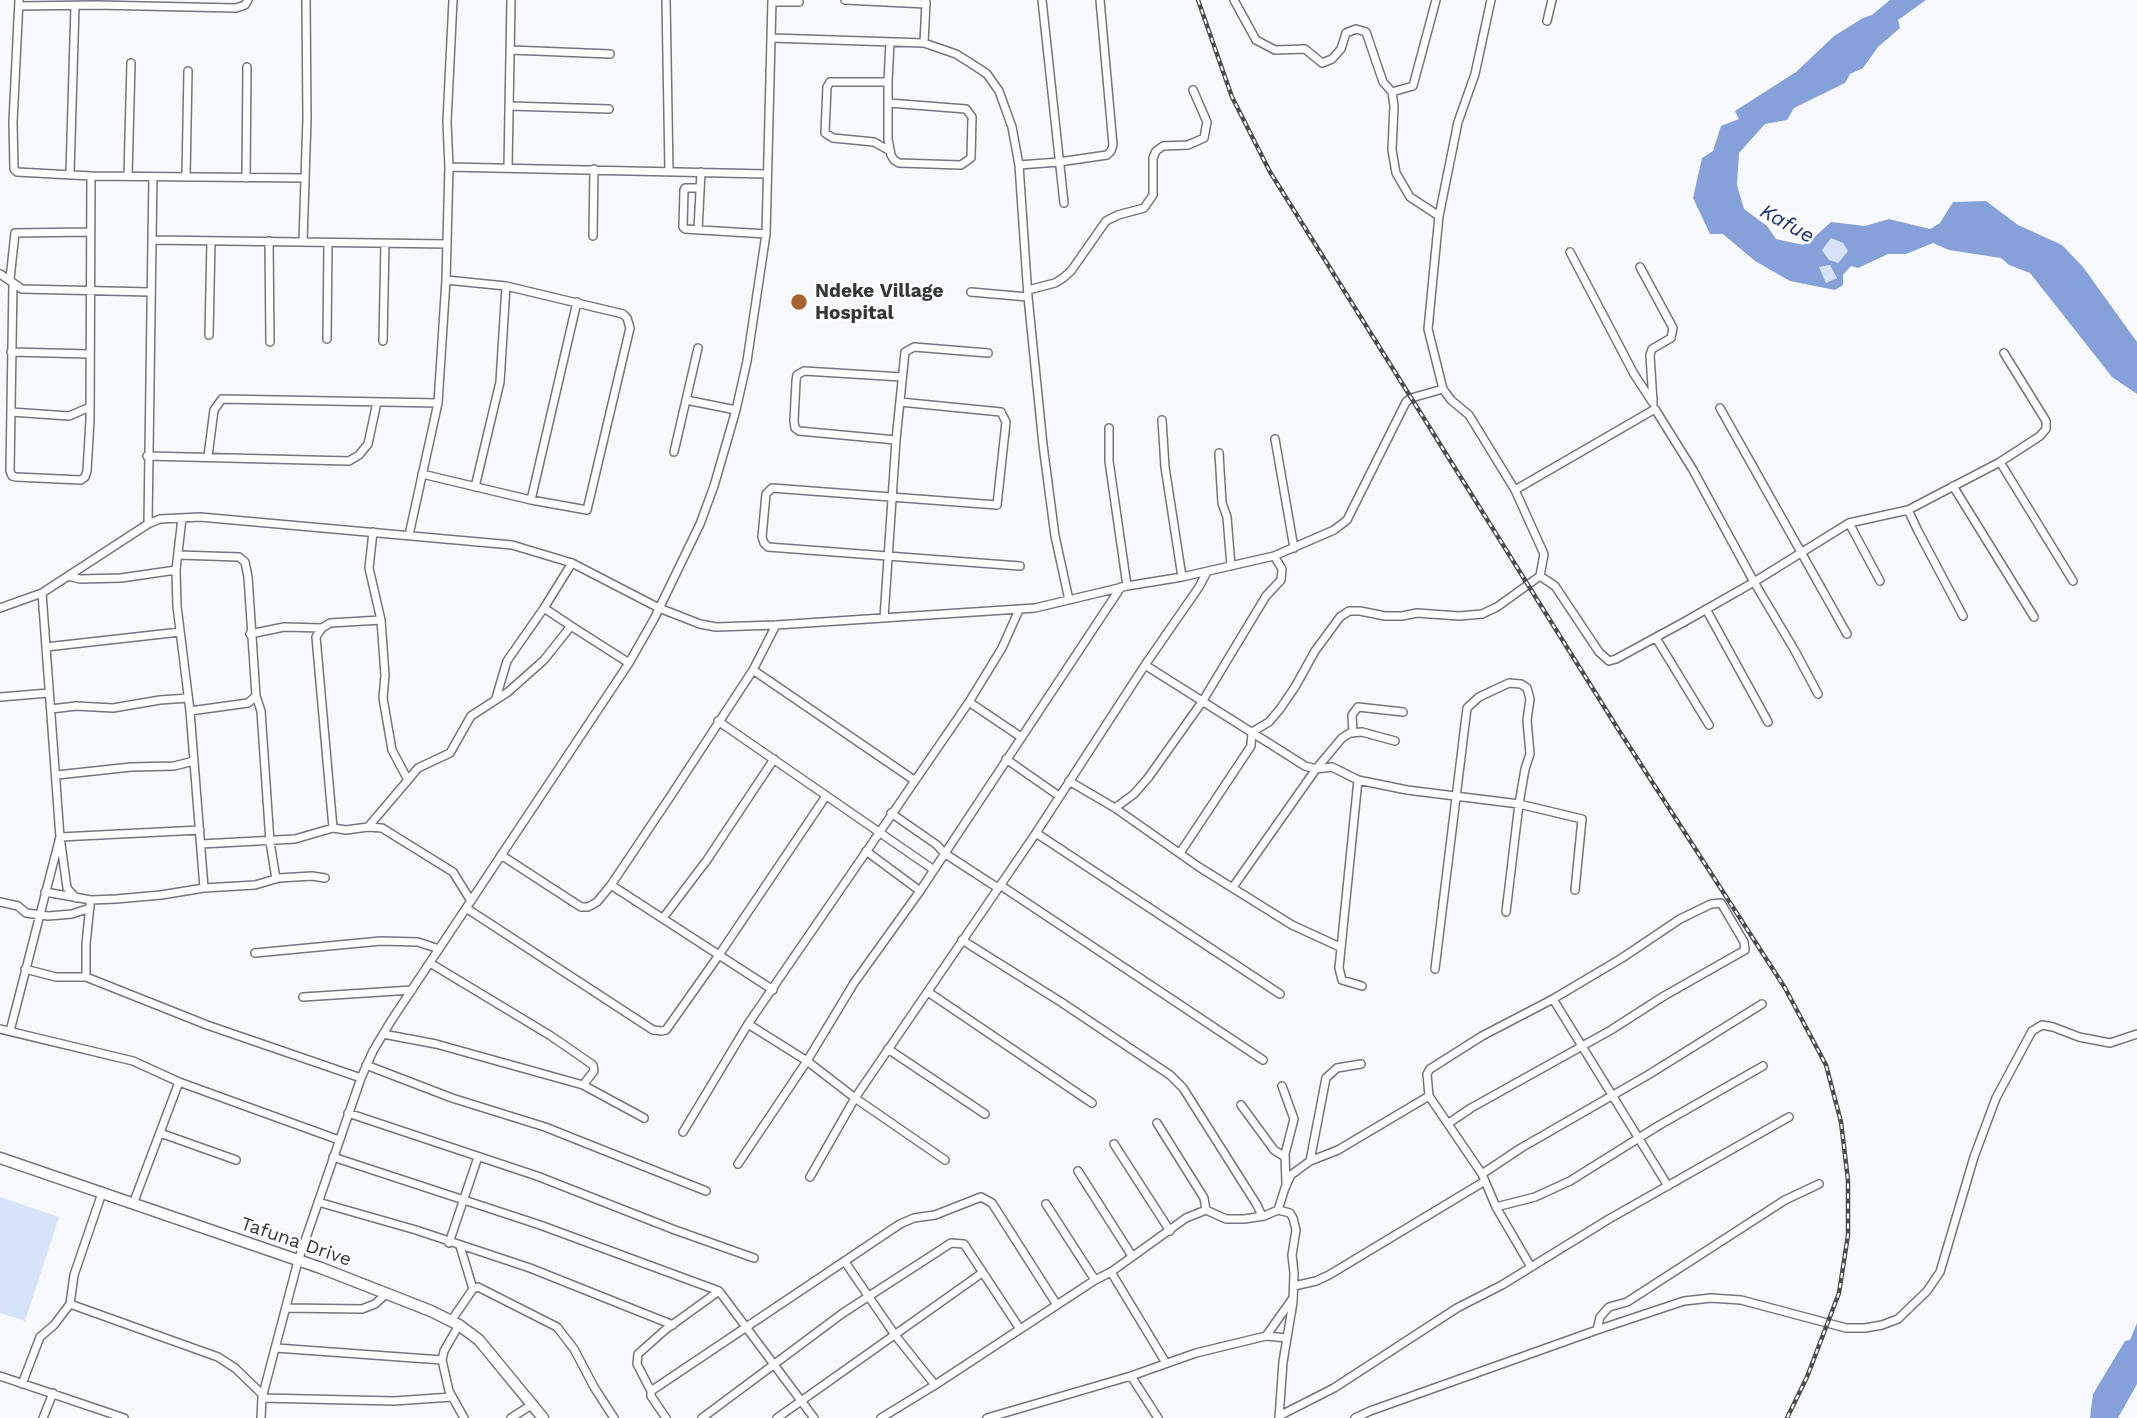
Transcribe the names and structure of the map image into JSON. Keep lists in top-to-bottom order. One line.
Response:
{"streets":{"main road":["Tafuna Drive"]},"water":["Kafue"],"places":["Ndeke Village Hospital"]}
